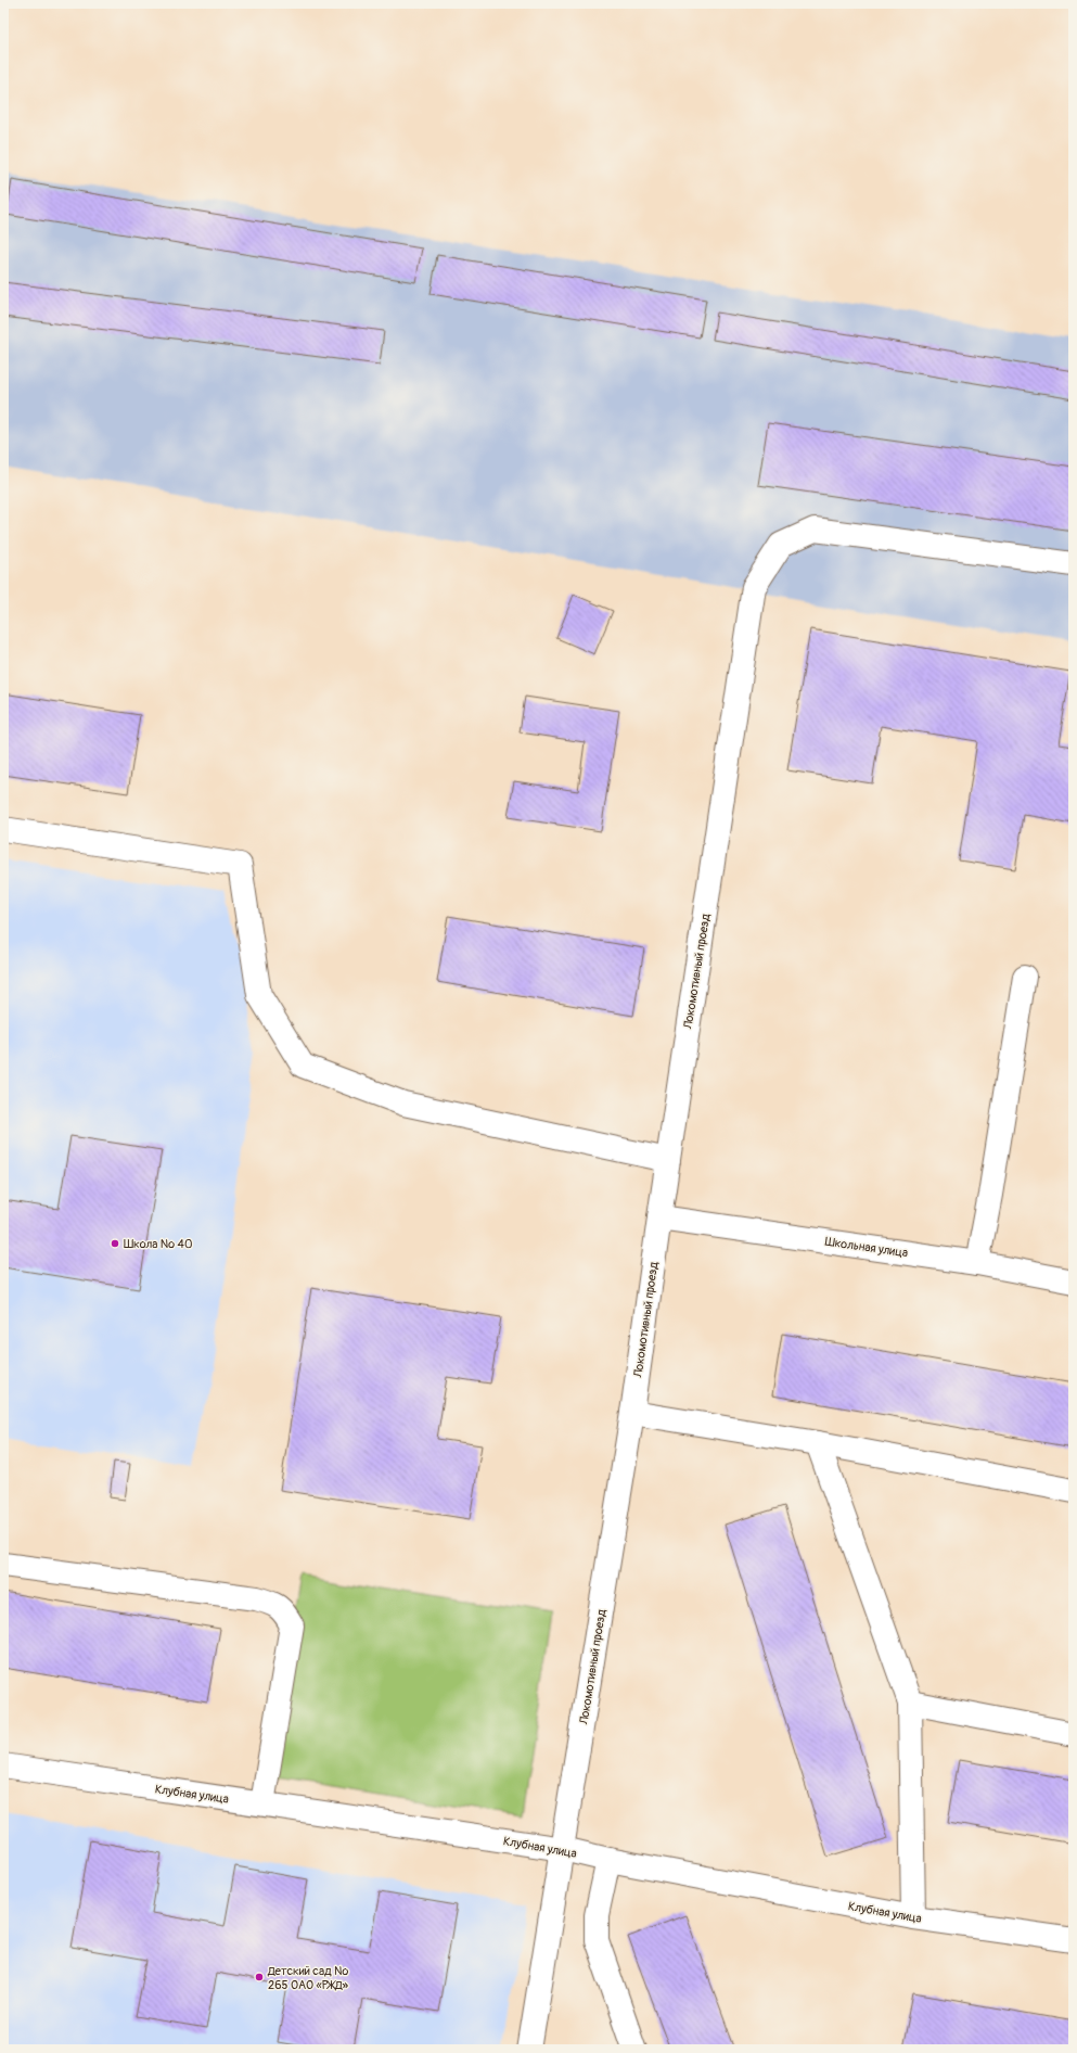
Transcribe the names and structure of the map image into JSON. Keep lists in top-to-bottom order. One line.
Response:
{"streets":{"street":["Локомотивный проезд","Школьная улица","Клубная улица"]},"crossings":[["Локомотивный проезд","Школьная улица"],["Локомотивный проезд","Клубная улица"]],"places":["Школа № 40","Детский сад № 265 ОАО «РЖД»"]}
